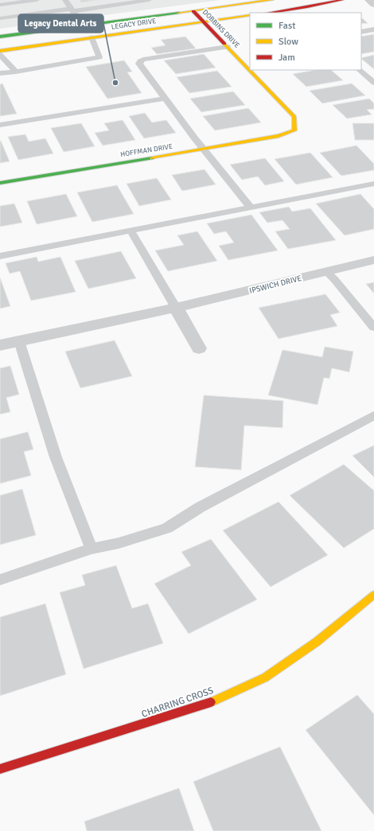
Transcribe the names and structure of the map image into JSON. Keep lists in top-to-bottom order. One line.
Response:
{"streets":{"street":["LEGACY DRIVE","DOBBINS DRIVE","HOFFMAN DRIVE","IPSWICH DRIVE","CHARRING CROSS"]},"crossings":[["LEGACY DRIVE","DOBBINS DRIVE"],["DOBBINS DRIVE","HOFFMAN DRIVE"]],"places":["Legacy Dental Arts"],"legend":["Fast","Slow","Jam"]}
